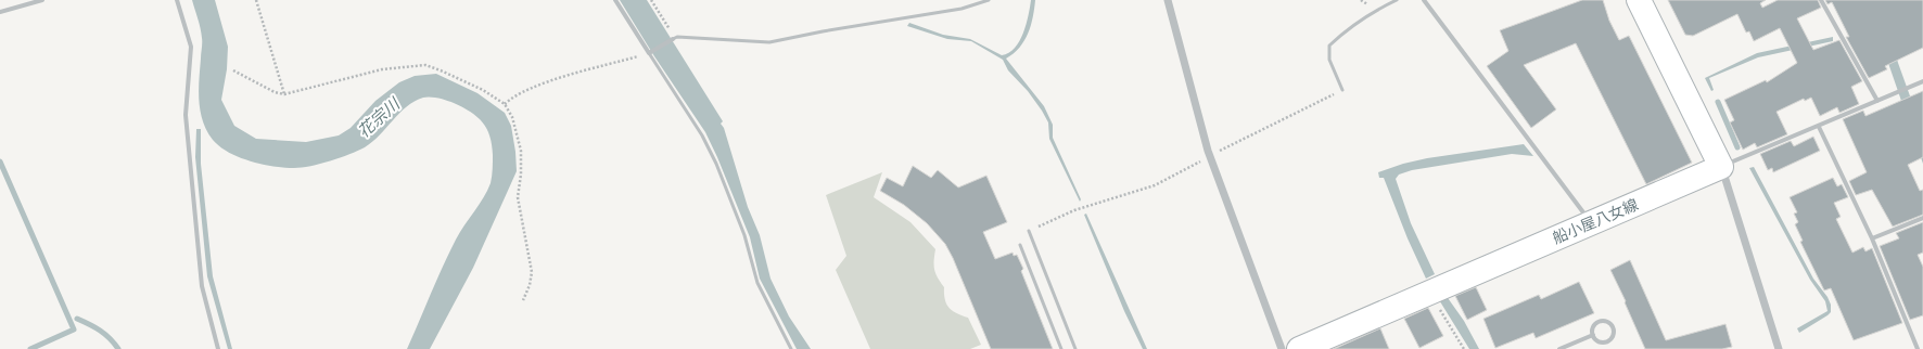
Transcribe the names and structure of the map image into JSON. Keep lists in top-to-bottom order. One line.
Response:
{"streets":{"main road":["船小屋八女線"]},"water":["花宗川"]}
